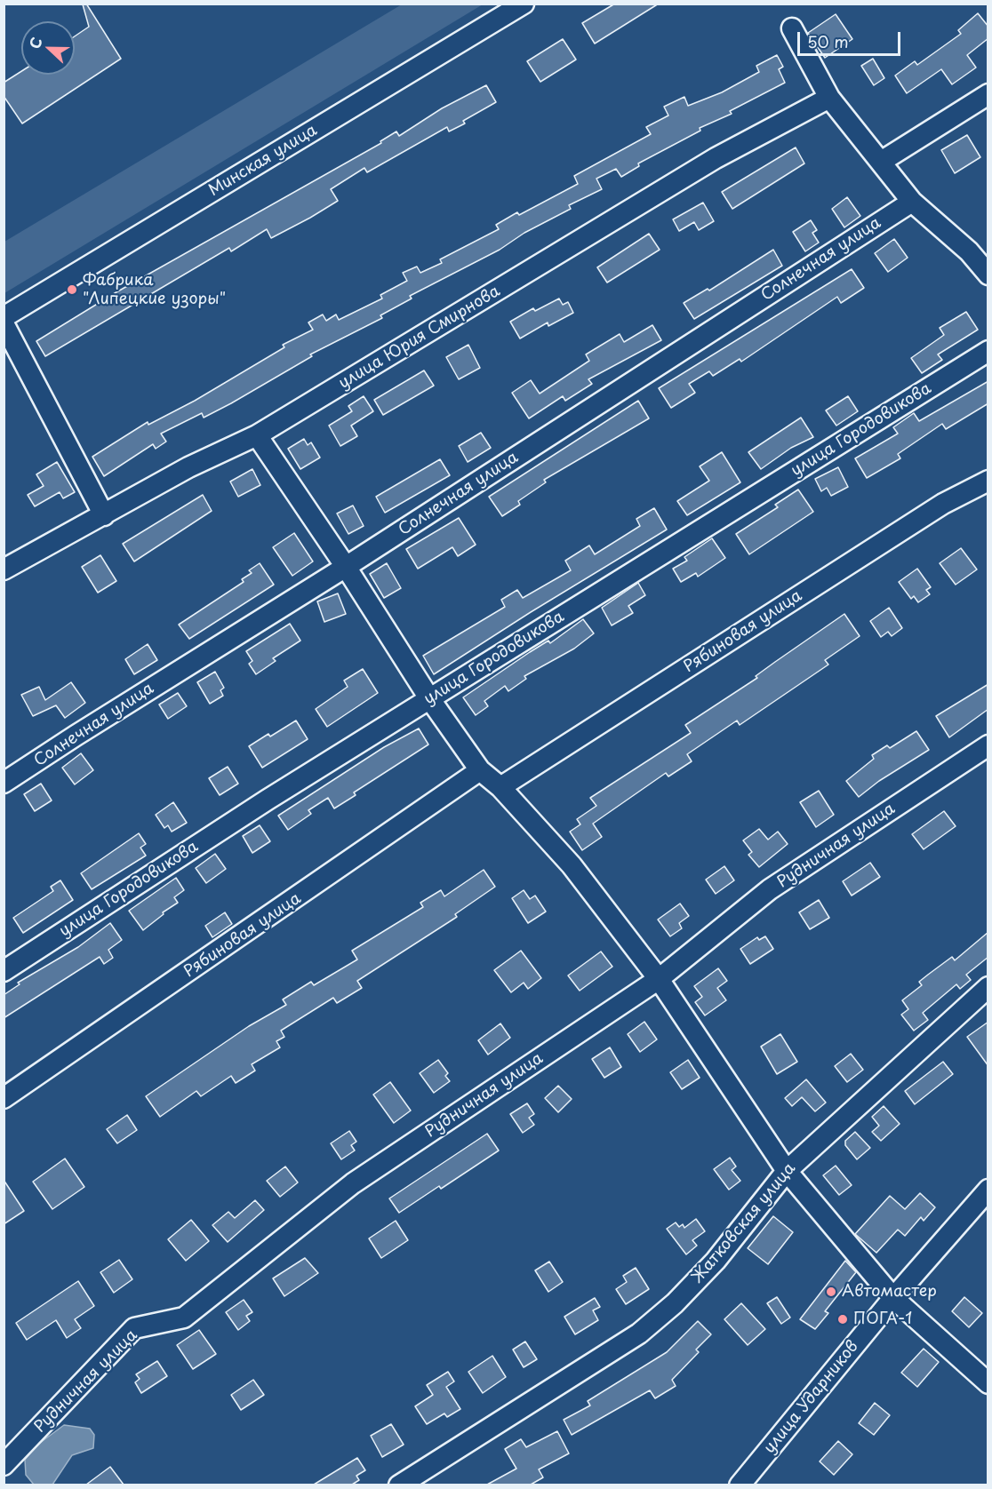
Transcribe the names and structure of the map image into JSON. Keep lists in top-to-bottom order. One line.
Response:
{"streets":{"street":["Минская улица","Солнечная улица","улица Юрия Смирнова","улица Городовикова","Рябиновая улица","Рудничная улица","Жатковская улица","улица Ударников"]},"places":["Фабрика \"Липецкие узоры\"","Автомастер","ПОГА-1"],"scale_bar":"50 m","north":"left"}
